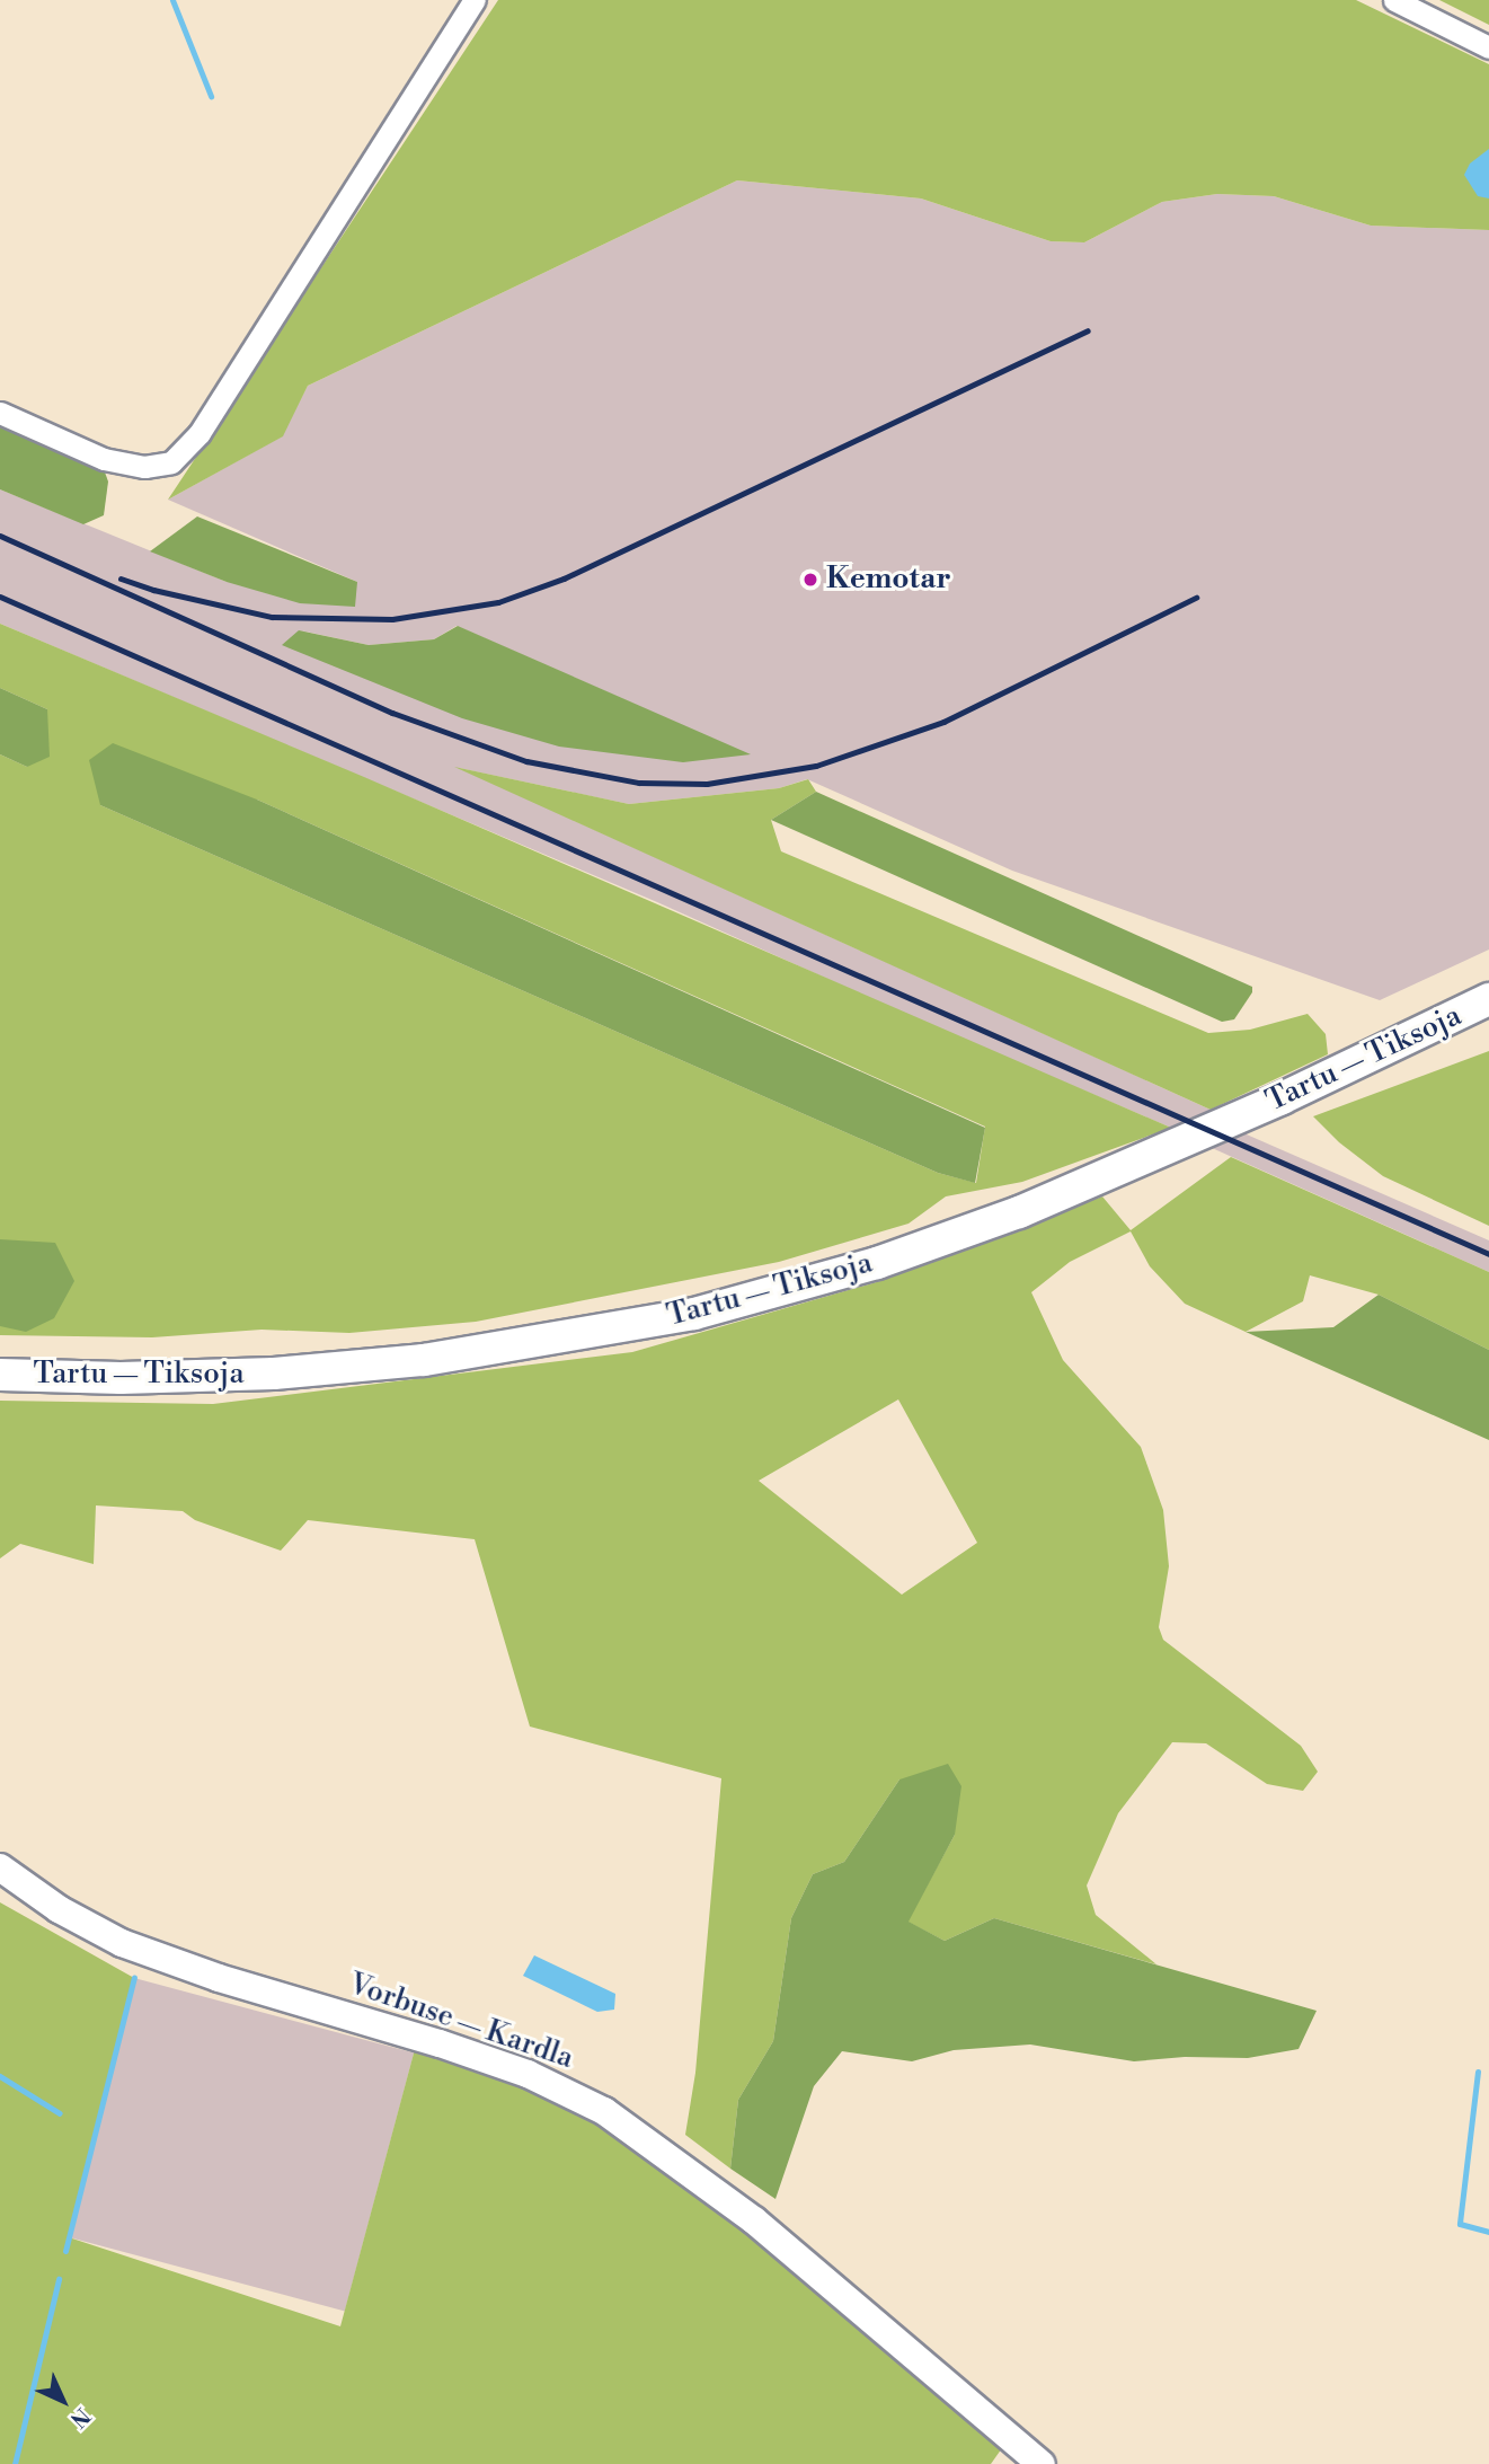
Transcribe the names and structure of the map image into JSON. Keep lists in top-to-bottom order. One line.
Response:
{"streets":{"main road":["Tartu — Tiksoja"],"street":["Vorbuse — Kardla"]},"places":["Kemotar"],"north":"bottom right"}
